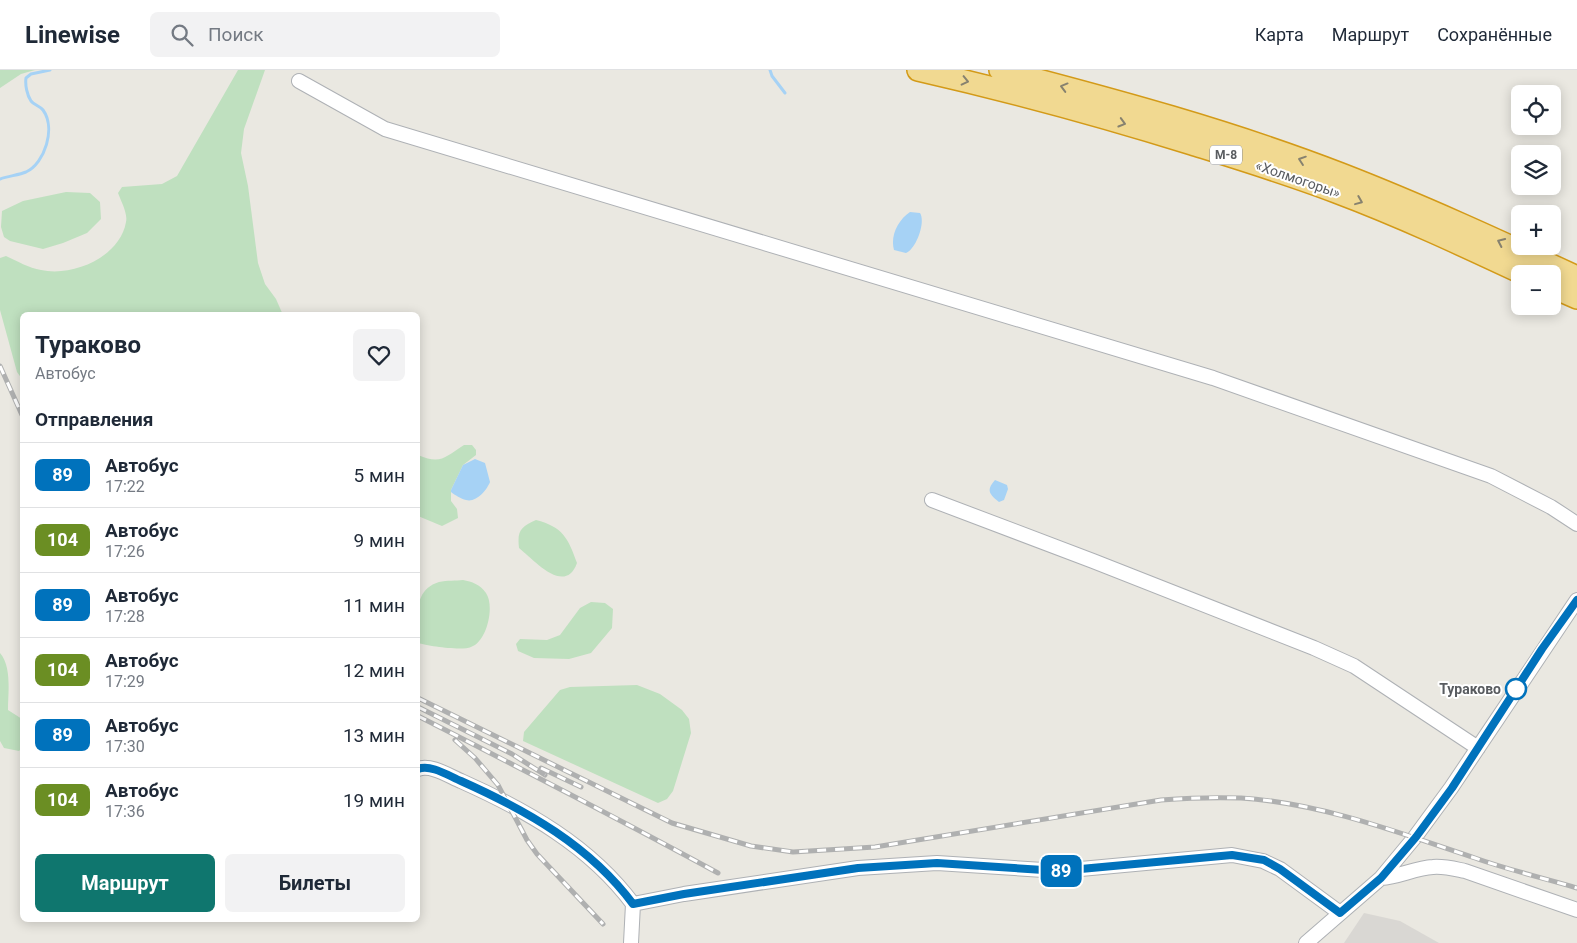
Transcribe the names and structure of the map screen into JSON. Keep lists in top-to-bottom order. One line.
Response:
{"streets":{"highway":["М-8","«Холмогоры»"]},"places":["Тураково"],"lines":["bus line 89"],"page":{"header":"Linewise","search":"Поиск","nav":["Карта","Маршрут","Сохранённые"],"on_map":"89","map_buttons":["+","−"],"heading":[["Тураково","Автобус"],"Отправления"],"list":[{"mark":"89","name":"Автобус","note":"17:22","value":"5 мин"},{"mark":"104","name":"Автобус","note":"17:26","value":"9 мин"},{"mark":"89","name":"Автобус","note":"17:28","value":"11 мин"},{"mark":"104","name":"Автобус","note":"17:29","value":"12 мин"},{"mark":"89","name":"Автобус","note":"17:30","value":"13 мин"},{"mark":"104","name":"Автобус","note":"17:36","value":"19 мин"}],"buttons":["Маршрут","Билеты"]}}
